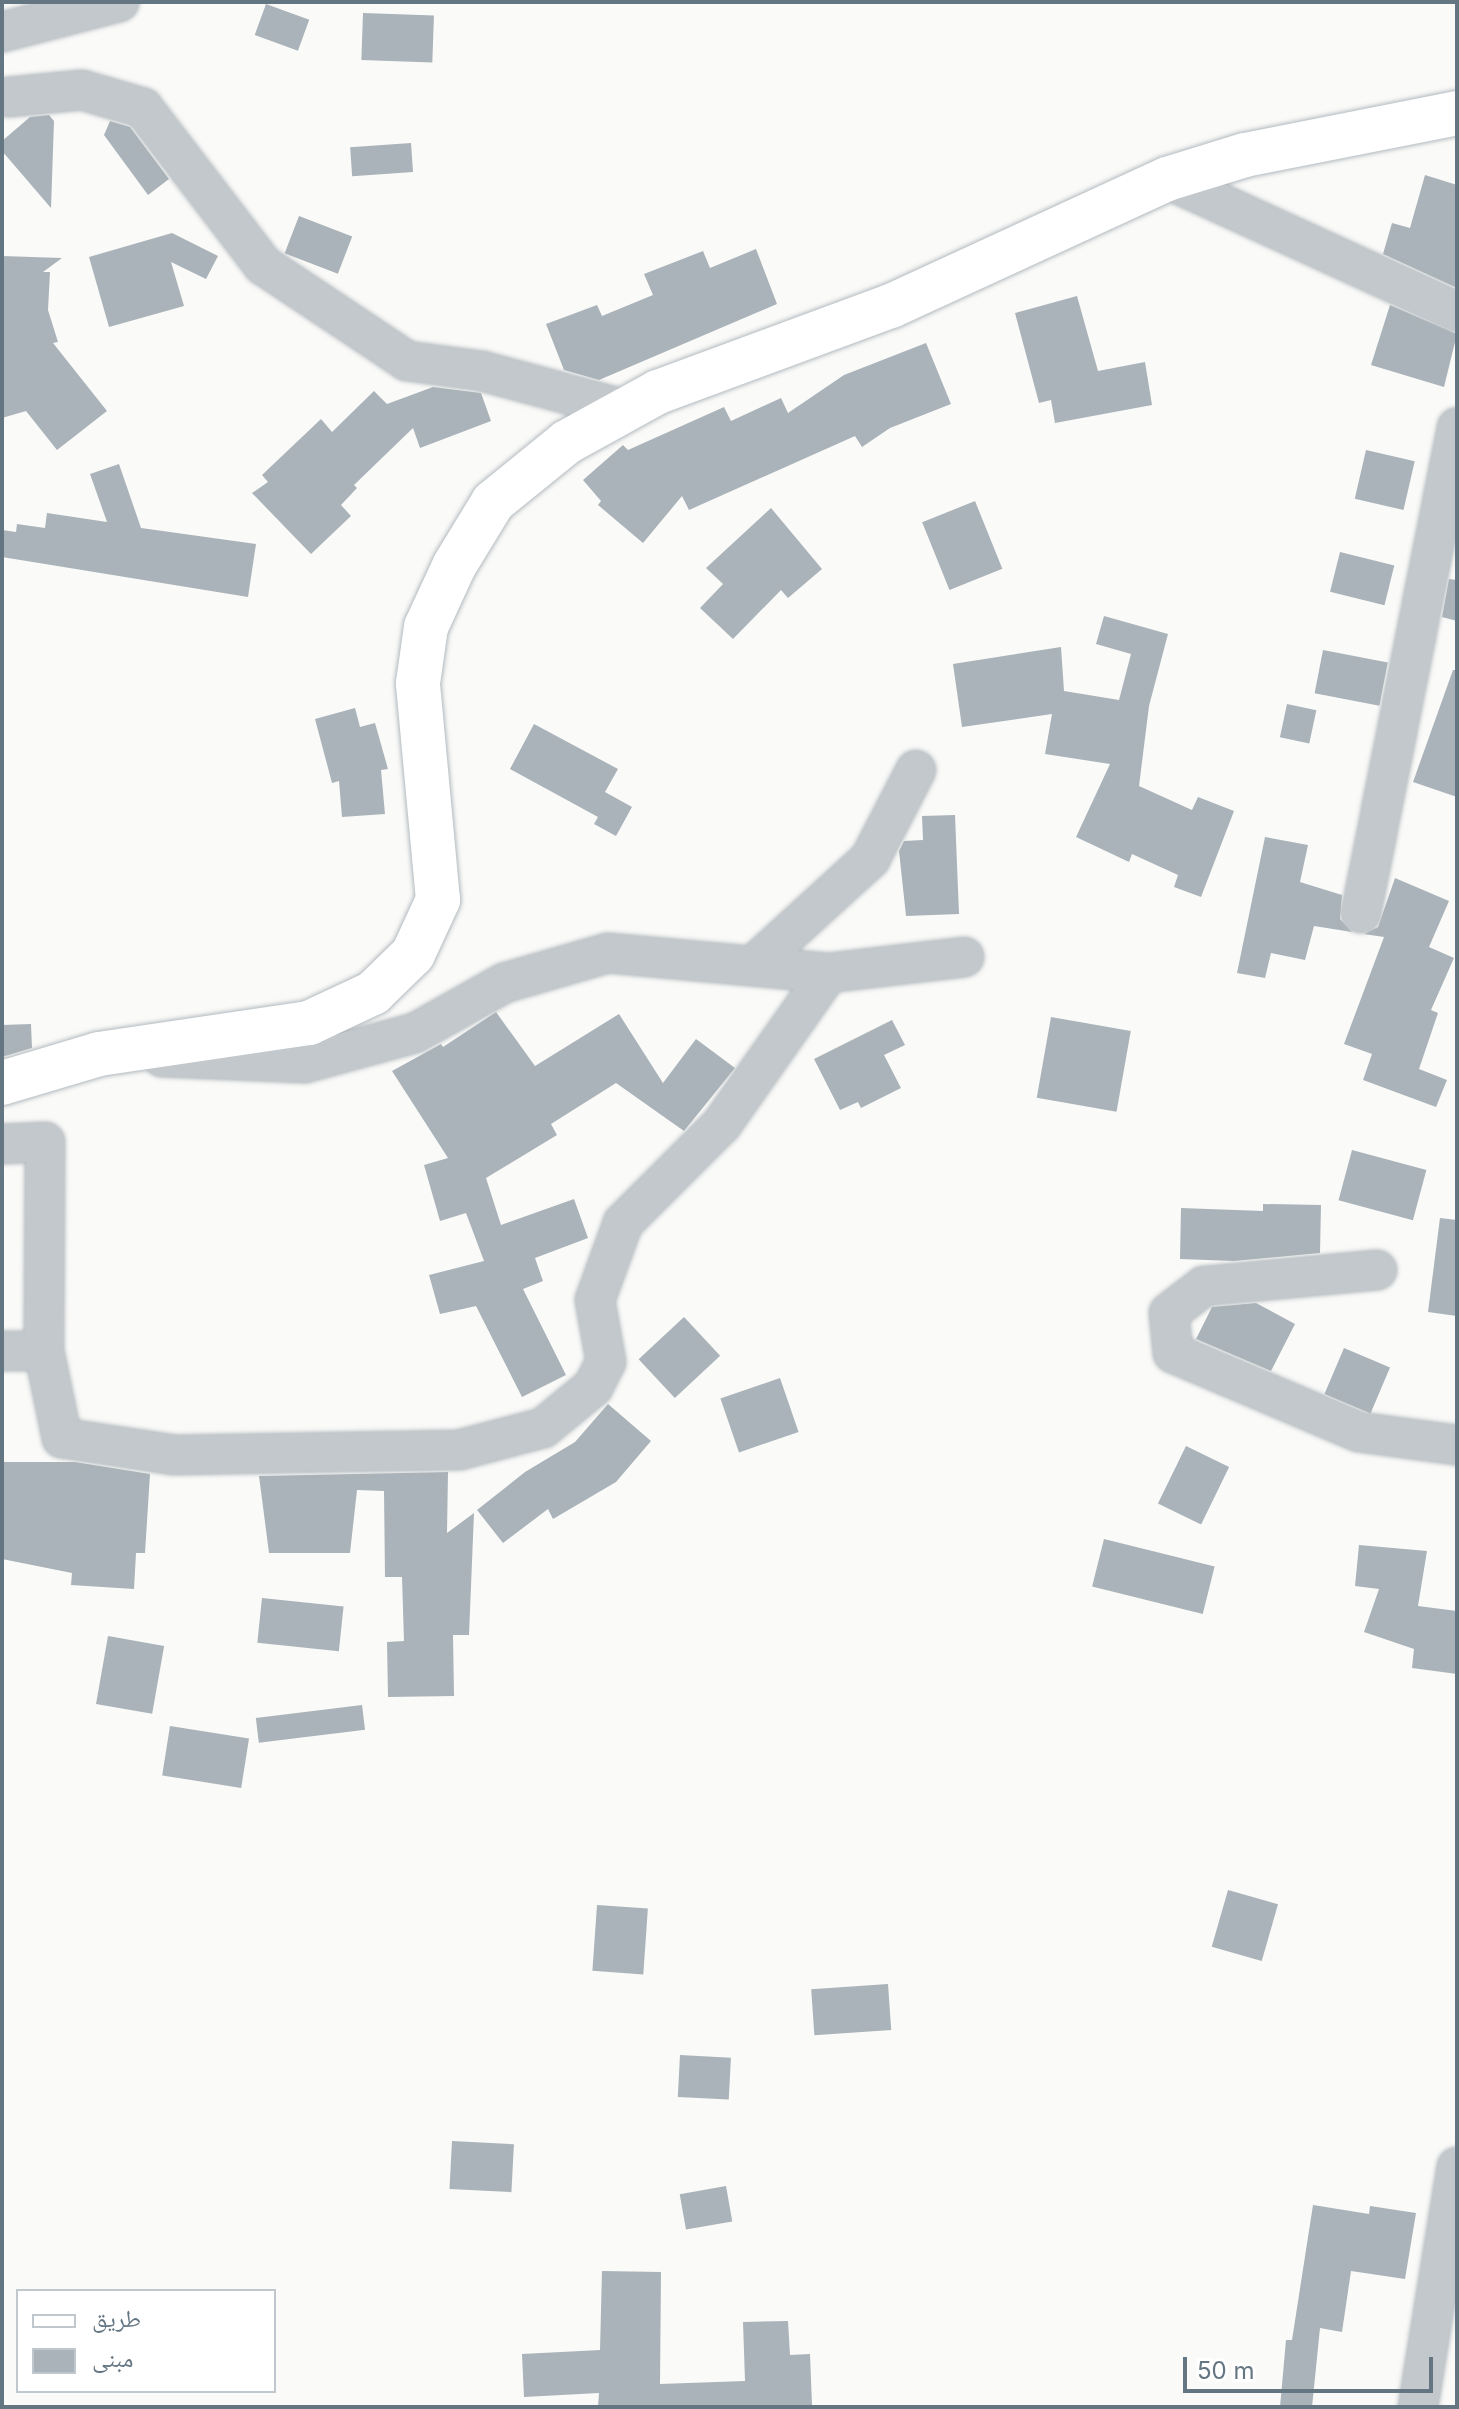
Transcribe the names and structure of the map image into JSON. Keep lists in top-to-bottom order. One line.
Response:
{"legend":["طريق","مبنى"],"scale_bar":"50 m"}
